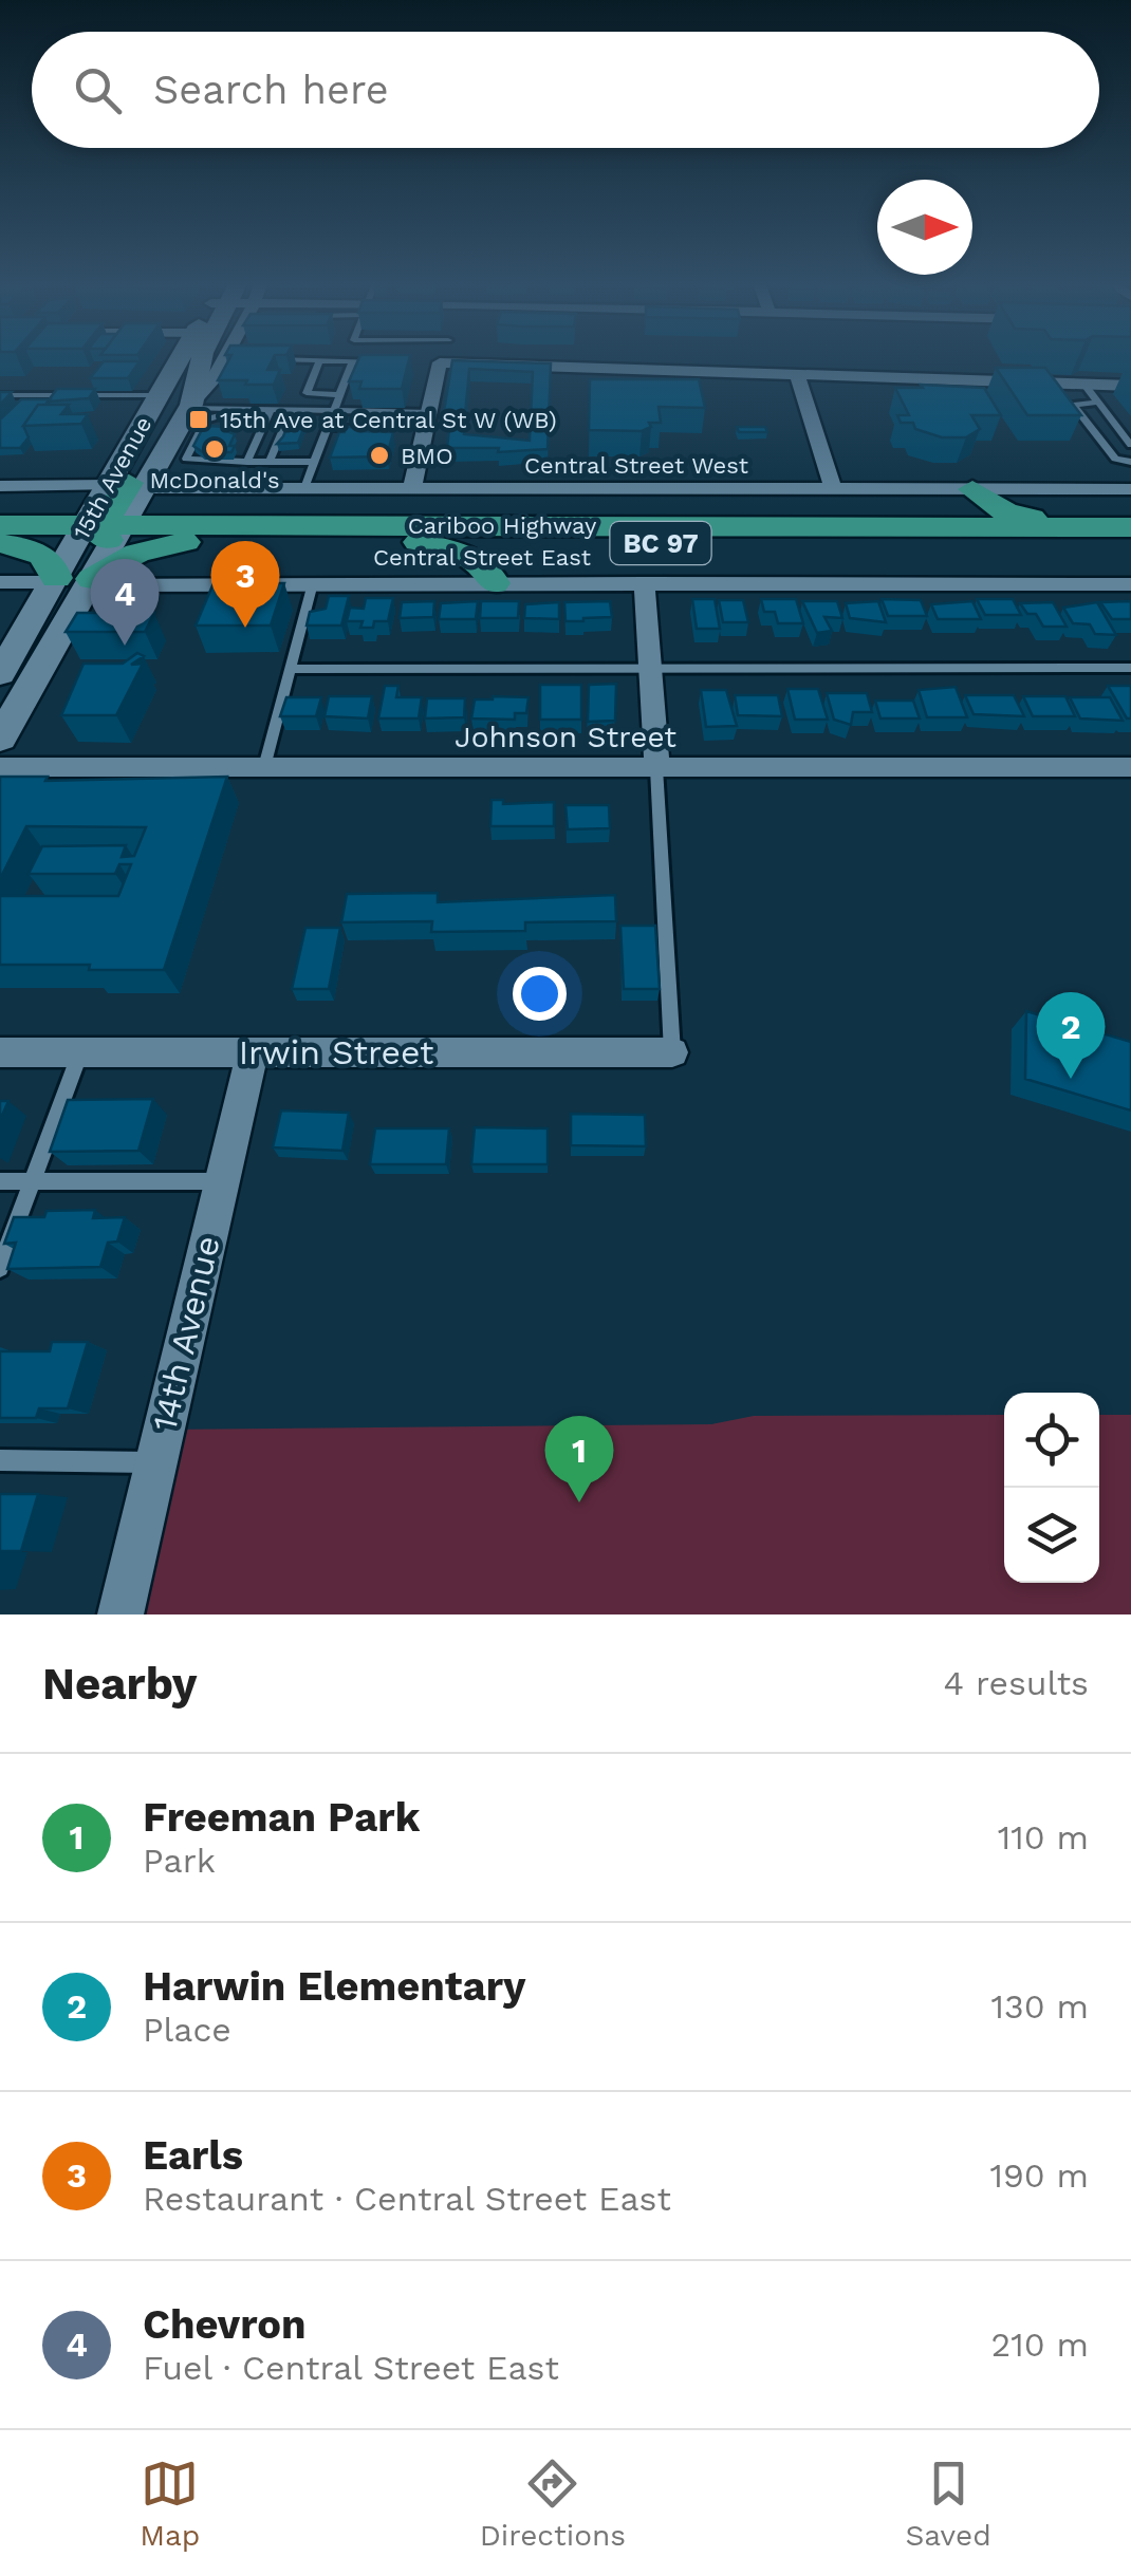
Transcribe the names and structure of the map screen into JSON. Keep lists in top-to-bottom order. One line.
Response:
{"streets":{"highway":["Cariboo Highway","BC 97"],"main road":["15th Avenue"],"street":["Central Street West","Central Street East","Johnson Street","Irwin Street","14th Avenue"]},"crossings":[["Central Street West","15th Avenue"],["Central Street West","Cariboo Highway"],["15th Avenue","Cariboo Highway"],["15th Avenue","Central Street East"],["Irwin Street","14th Avenue"]],"places":{"transit":["15th Ave at Central St W (WB)"],"other":["McDonald's","BMO"]},"north":"right","page":{"search":"Search here","pins":["3","4","2","1"],"heading":["Nearby","4 results"],"list":[{"mark":"1","name":"Freeman Park","note":"Park","value":"110 m"},{"mark":"2","name":"Harwin Elementary","note":"Place","value":"130 m"},{"mark":"3","name":"Earls","note":"Restaurant · Central Street East","value":"190 m"},{"mark":"4","name":"Chevron","note":"Fuel · Central Street East","value":"210 m"}],"nav":["Map","Directions","Saved"]}}
